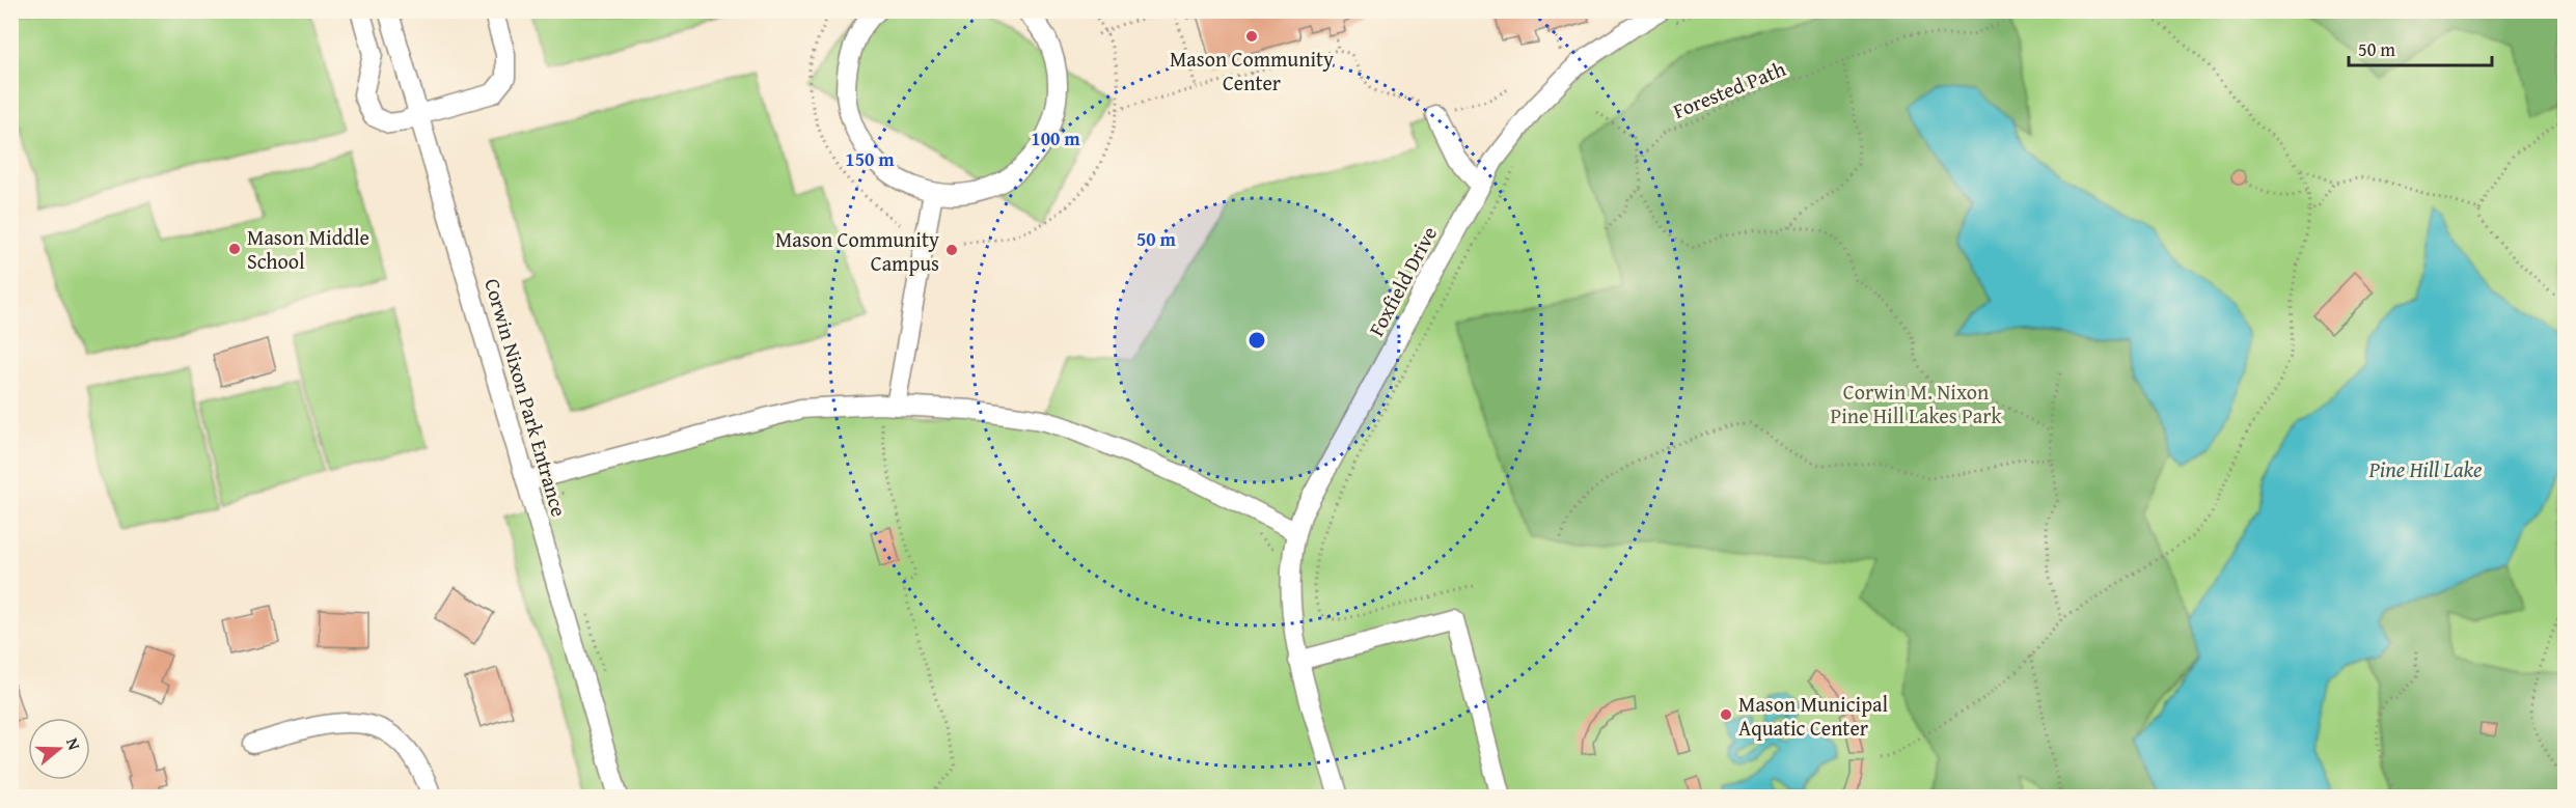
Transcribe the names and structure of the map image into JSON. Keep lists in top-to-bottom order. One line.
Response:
{"streets":{"street":["Foxfield Drive","Corwin Nixon Park Entrance"],"path":["Forested Path"]},"water":["Pine Hill Lake"],"parks":["Corwin M. Nixon Pine Hill Lakes Park"],"places":["Mason Community Center","Mason Middle School","Mason Community Campus","Mason Municipal Aquatic Center"],"scale_bar":"50 m","north":"right","rings":["100 m","150 m","50 m"]}
